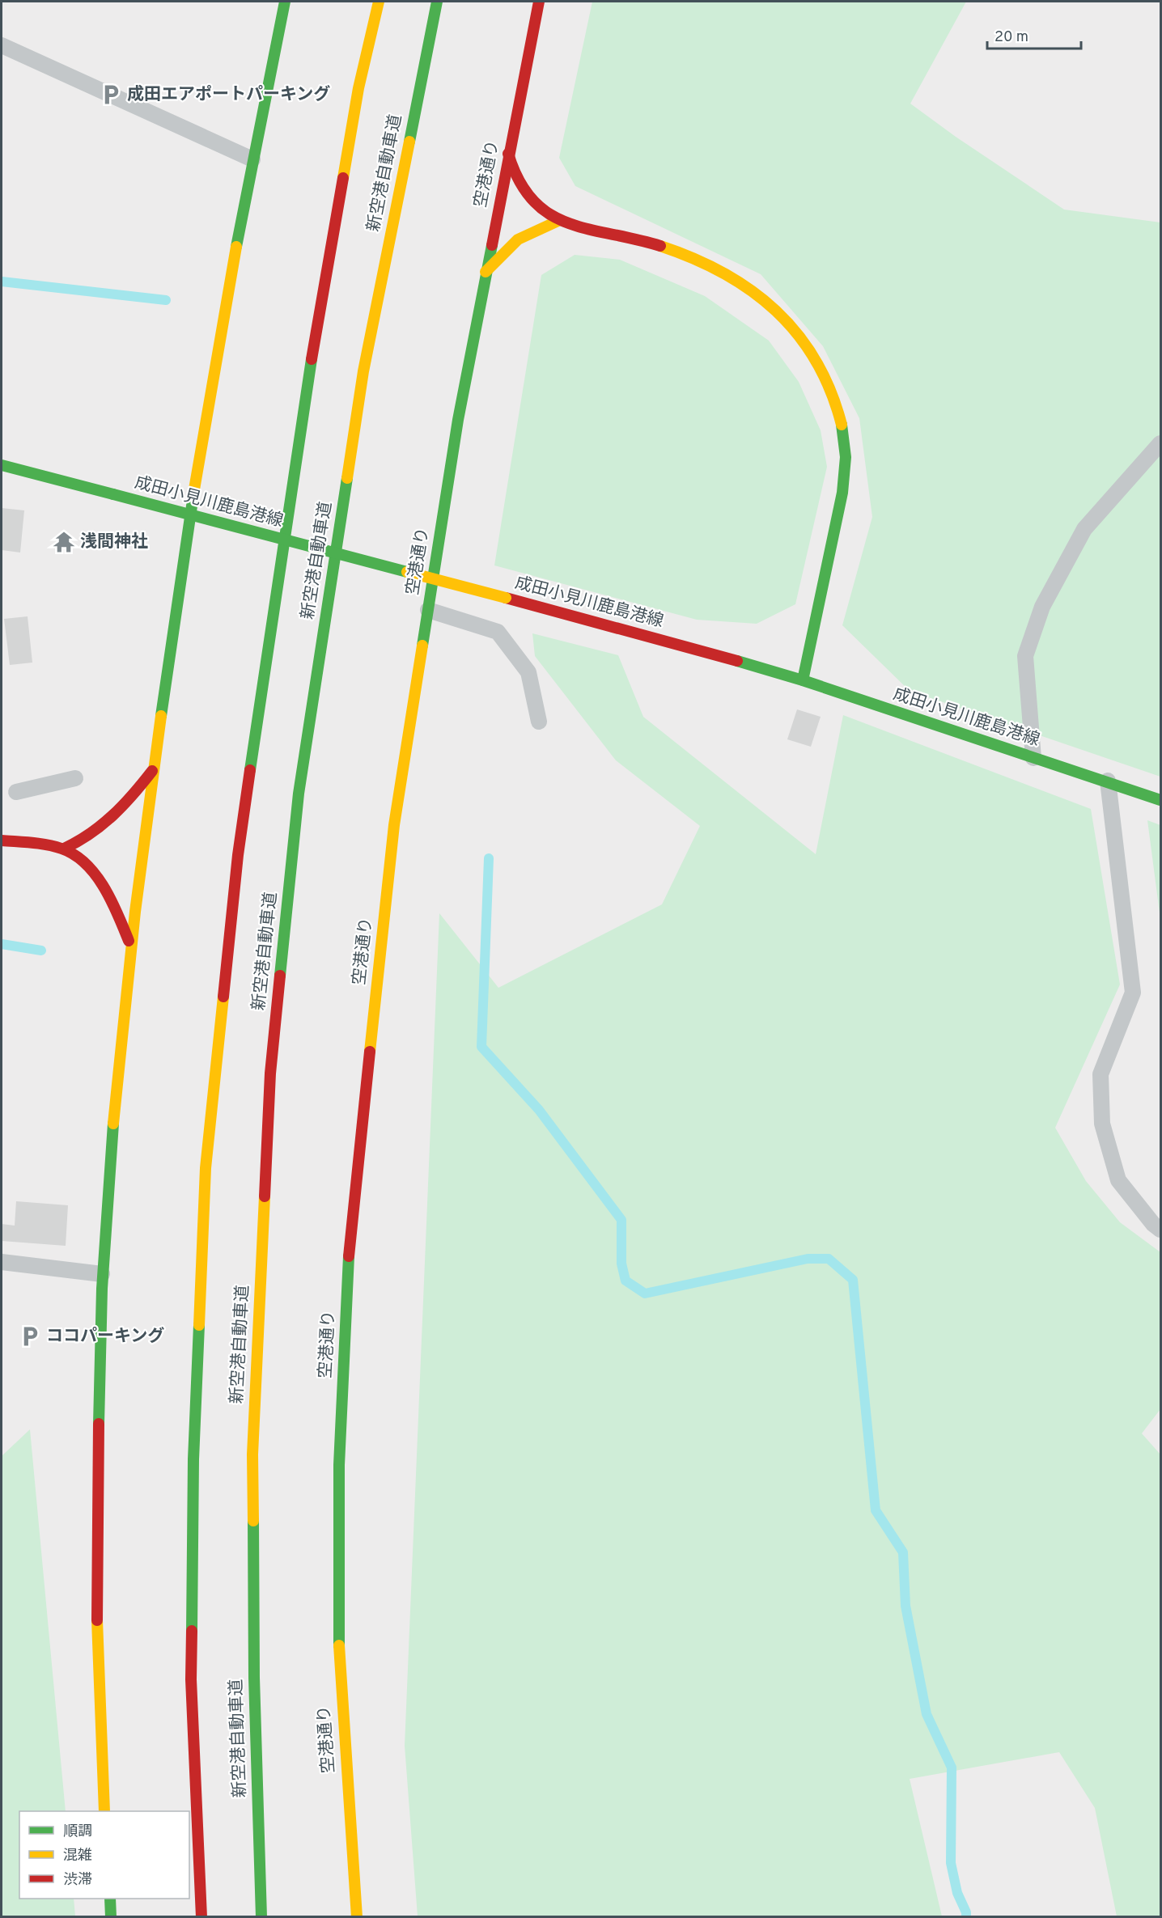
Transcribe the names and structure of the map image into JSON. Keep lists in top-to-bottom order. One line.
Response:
{"streets":{"main road":["新空港自動車道","空港通り","成田小見川鹿島港線"]},"places":{"parking":["成田エアポートパーキング","ココパーキング"],"temple":["浅間神社"]},"legend":["順調","混雑","渋滞"],"scale_bar":"20 m"}
